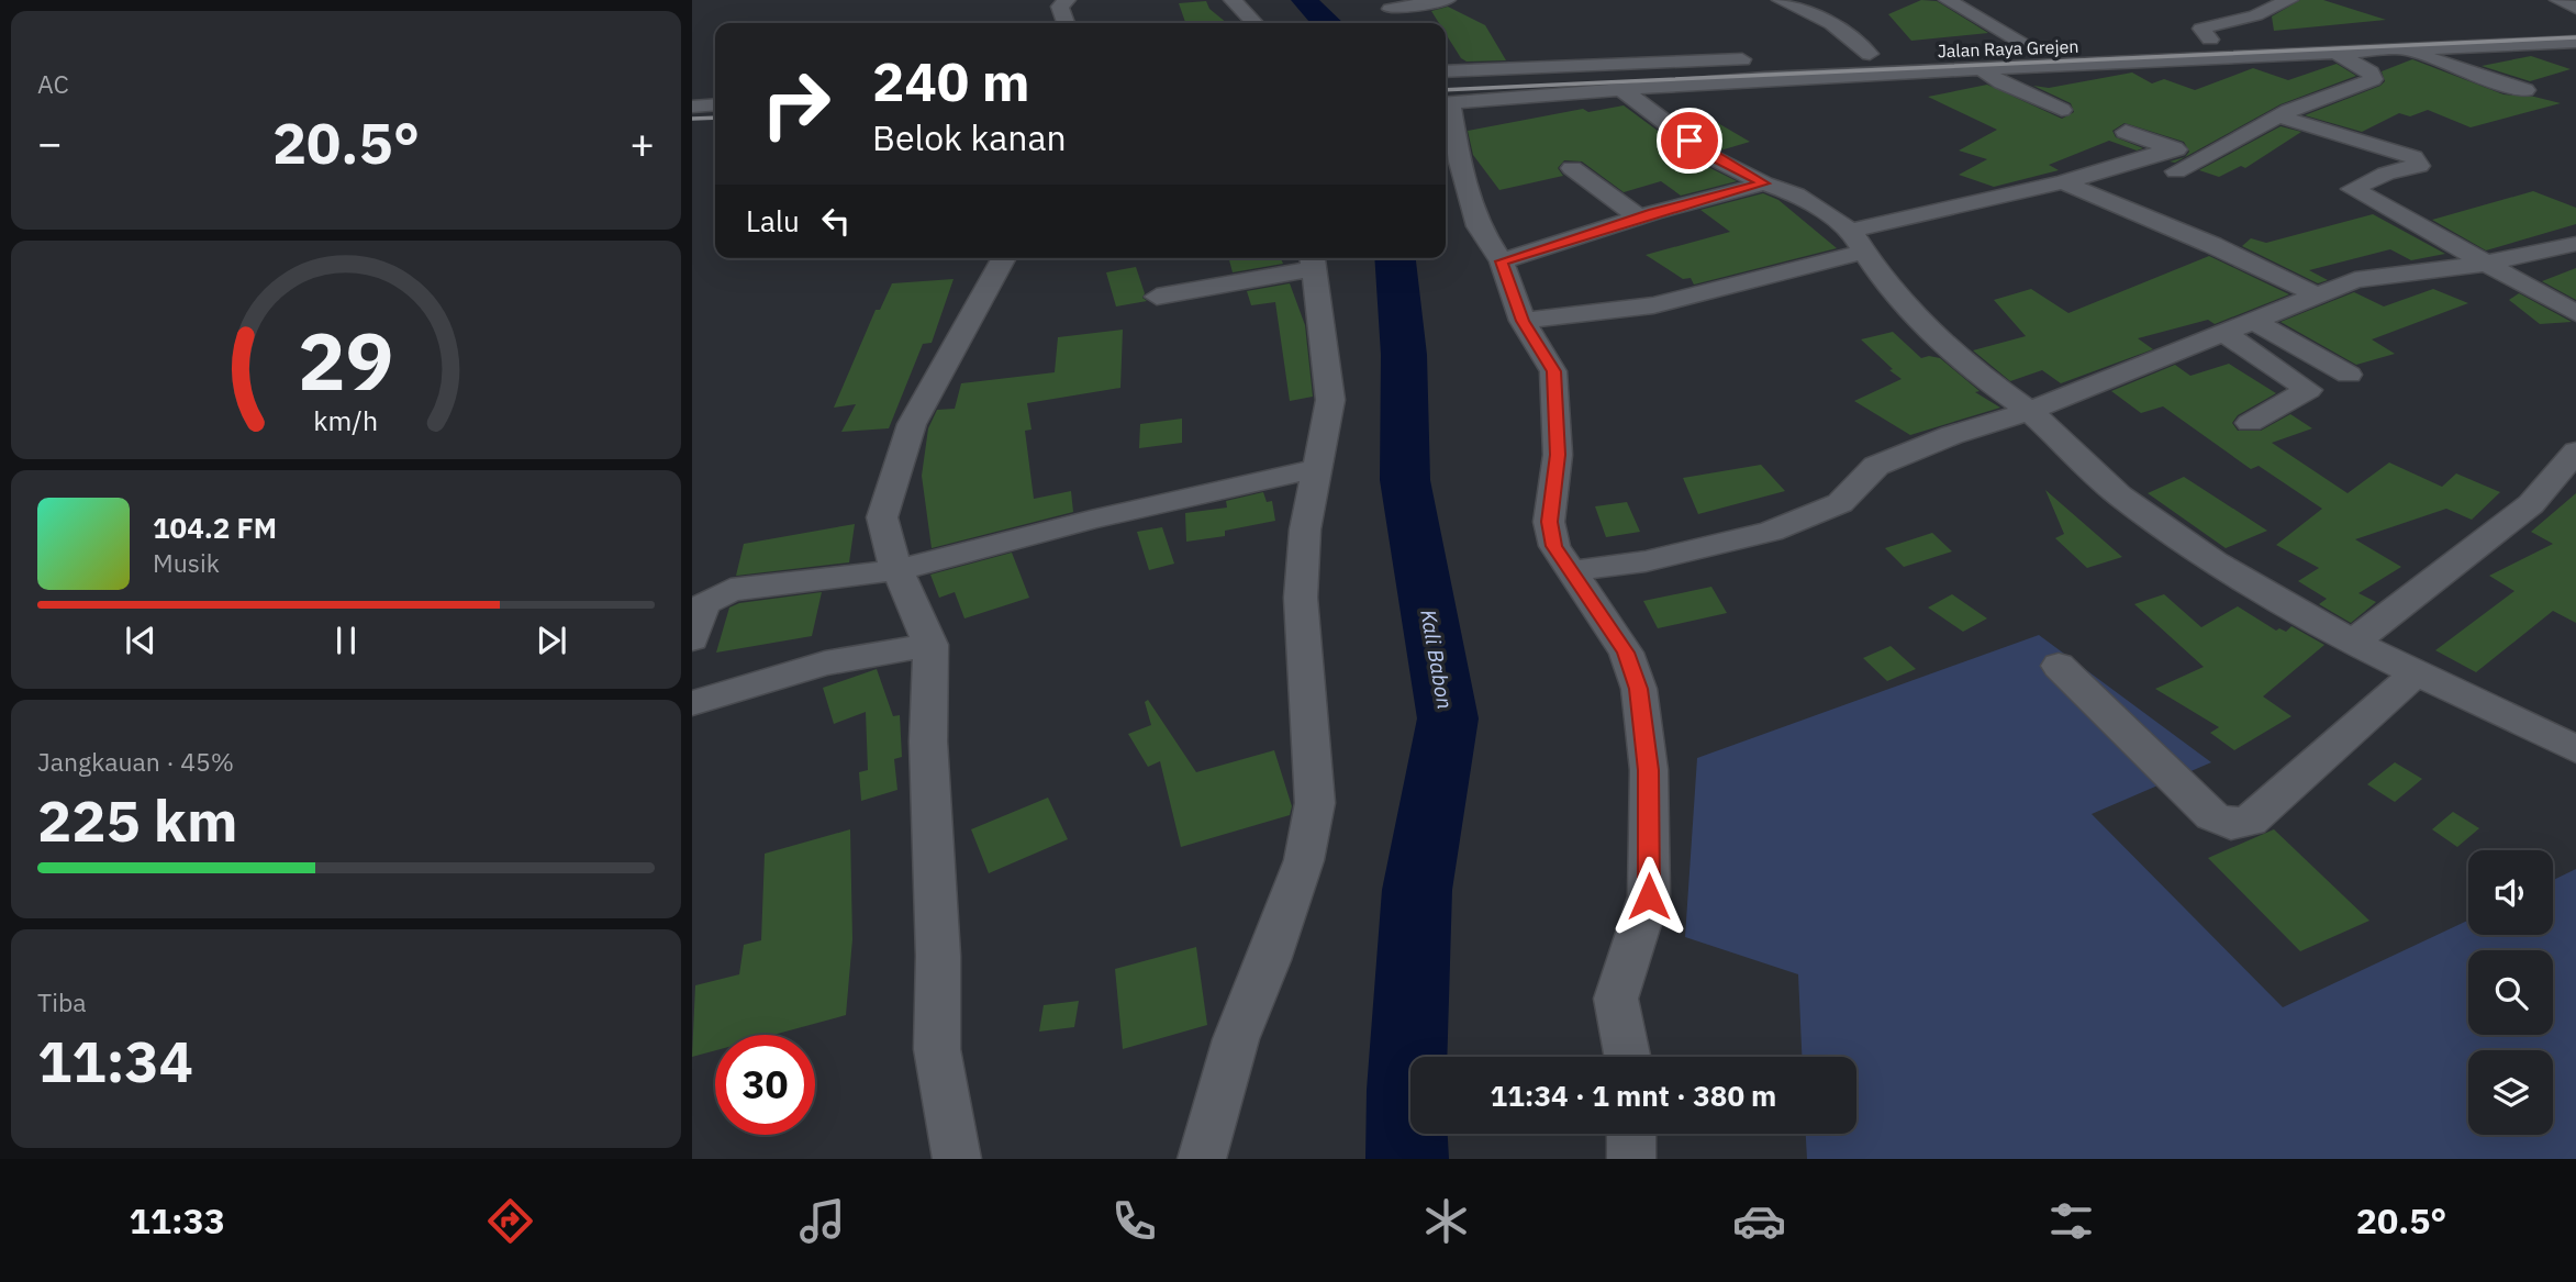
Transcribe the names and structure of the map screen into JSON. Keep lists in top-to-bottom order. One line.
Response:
{"streets":{"street":["Jalan Raya Grejen"]},"water":["Kali Babon"],"page":{"tile":["AC",["Jangkauan · 45%","225 km"],["Tiba","11:34"]],"turn":["240 m","Belok kanan"],"heat":["−","20.5°","+"],"then":"Lalu","song":["104.2 FM","Musik"],"limit":"30","trip":"11:34 · 1 mnt · 380 m","tabs":["11:33","20.5°"],"gauge":["29","km/h"]}}
